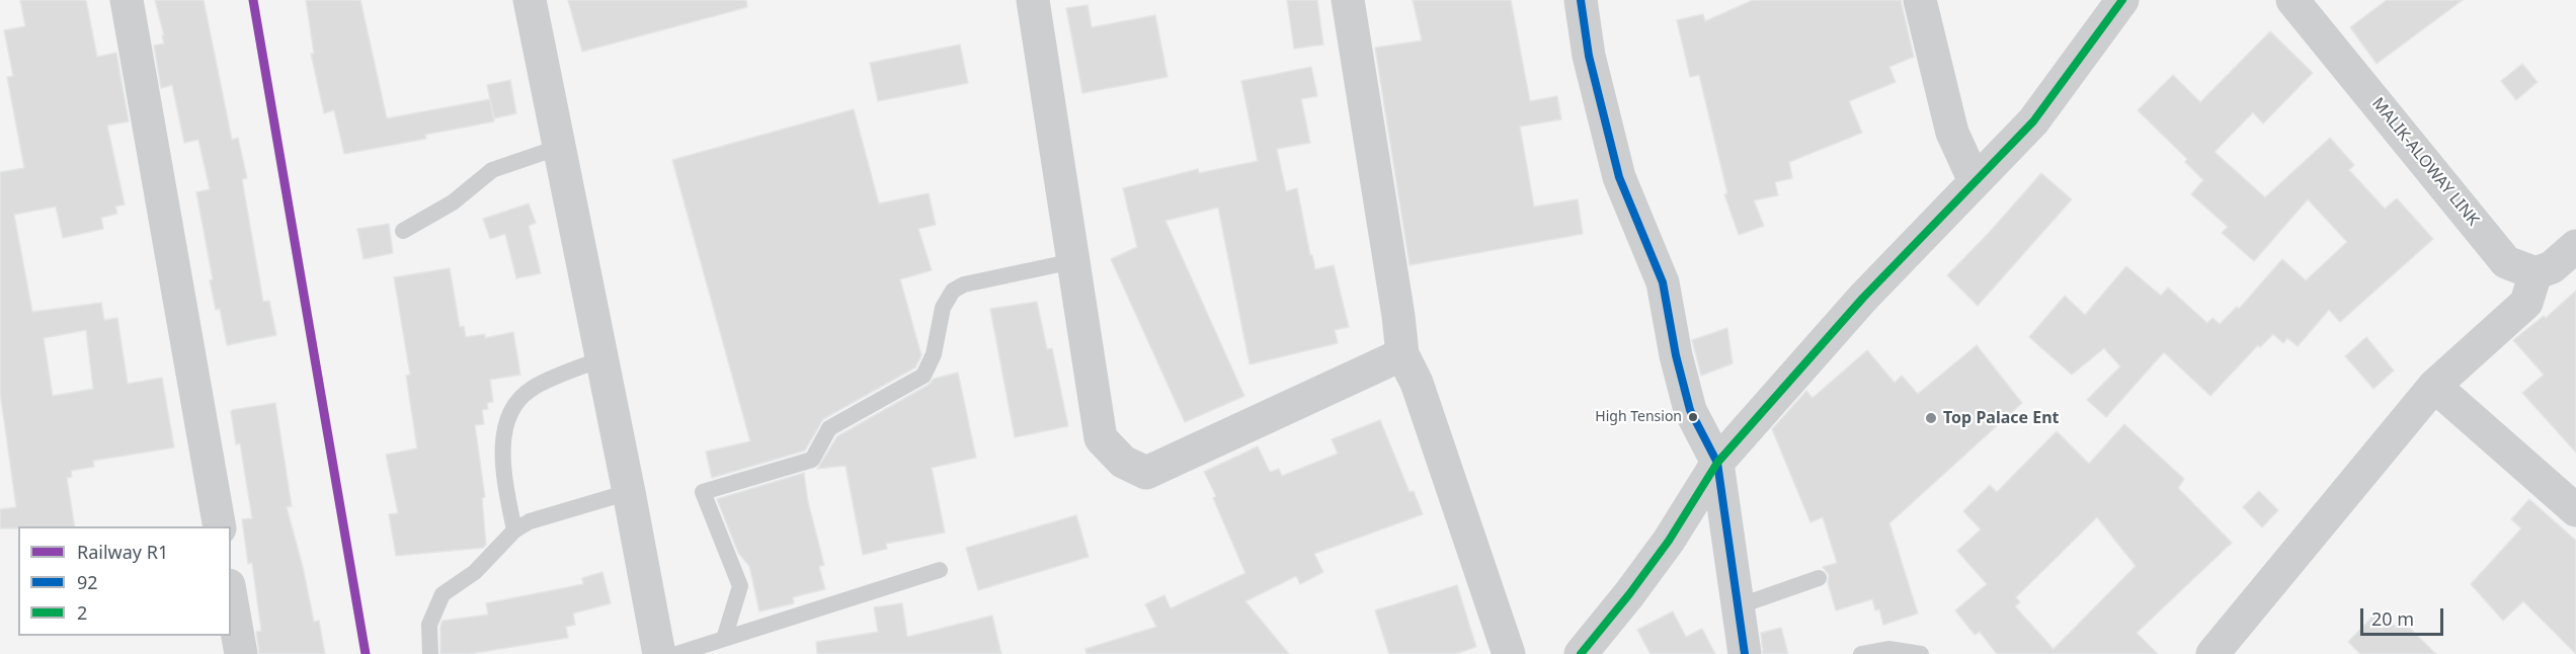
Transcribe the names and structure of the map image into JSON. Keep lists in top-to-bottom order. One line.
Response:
{"streets":{"street":["MALIK-ALOWAY LINK"]},"places":["High Tension","Top Palace Ent"],"lines":["rail line R1","transit line 92","transit line 2"],"legend":["Railway R1","92","2"],"scale_bar":"20 m"}
